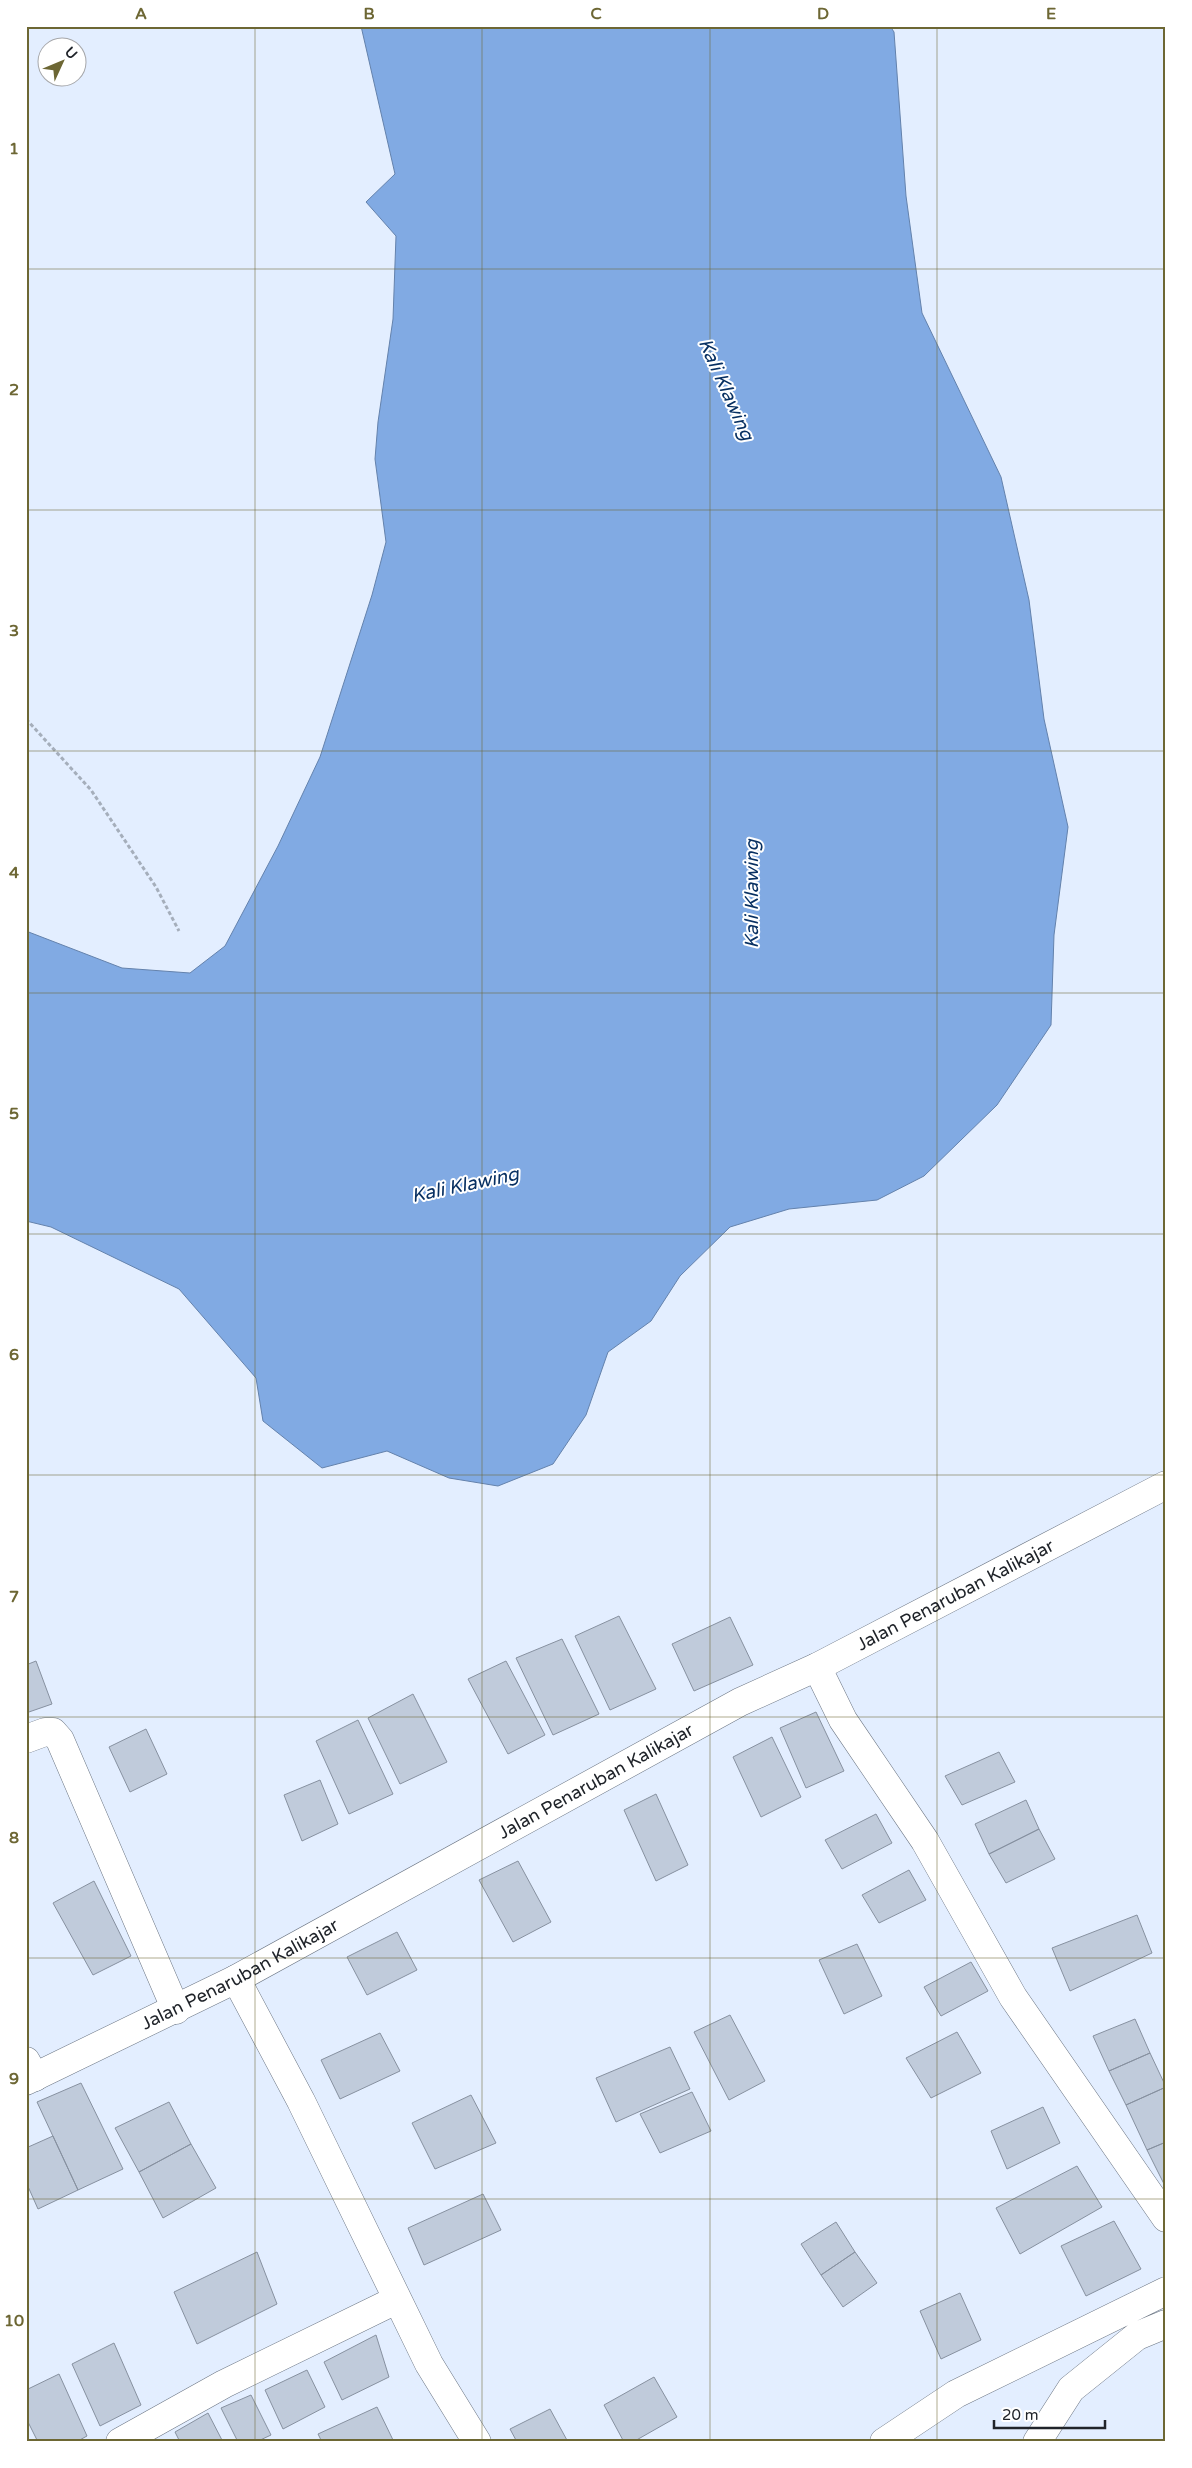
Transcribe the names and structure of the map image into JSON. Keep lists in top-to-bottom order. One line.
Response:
{"streets":{"street":["Jalan Penaruban Kalikajar"]},"water":["Kali Klawing"],"scale_bar":"20 m","north":"top right","grid":{"columns":["A","B","C","D","E"],"rows":["1","2","3","4","5","6","7","8","9","10"]}}
